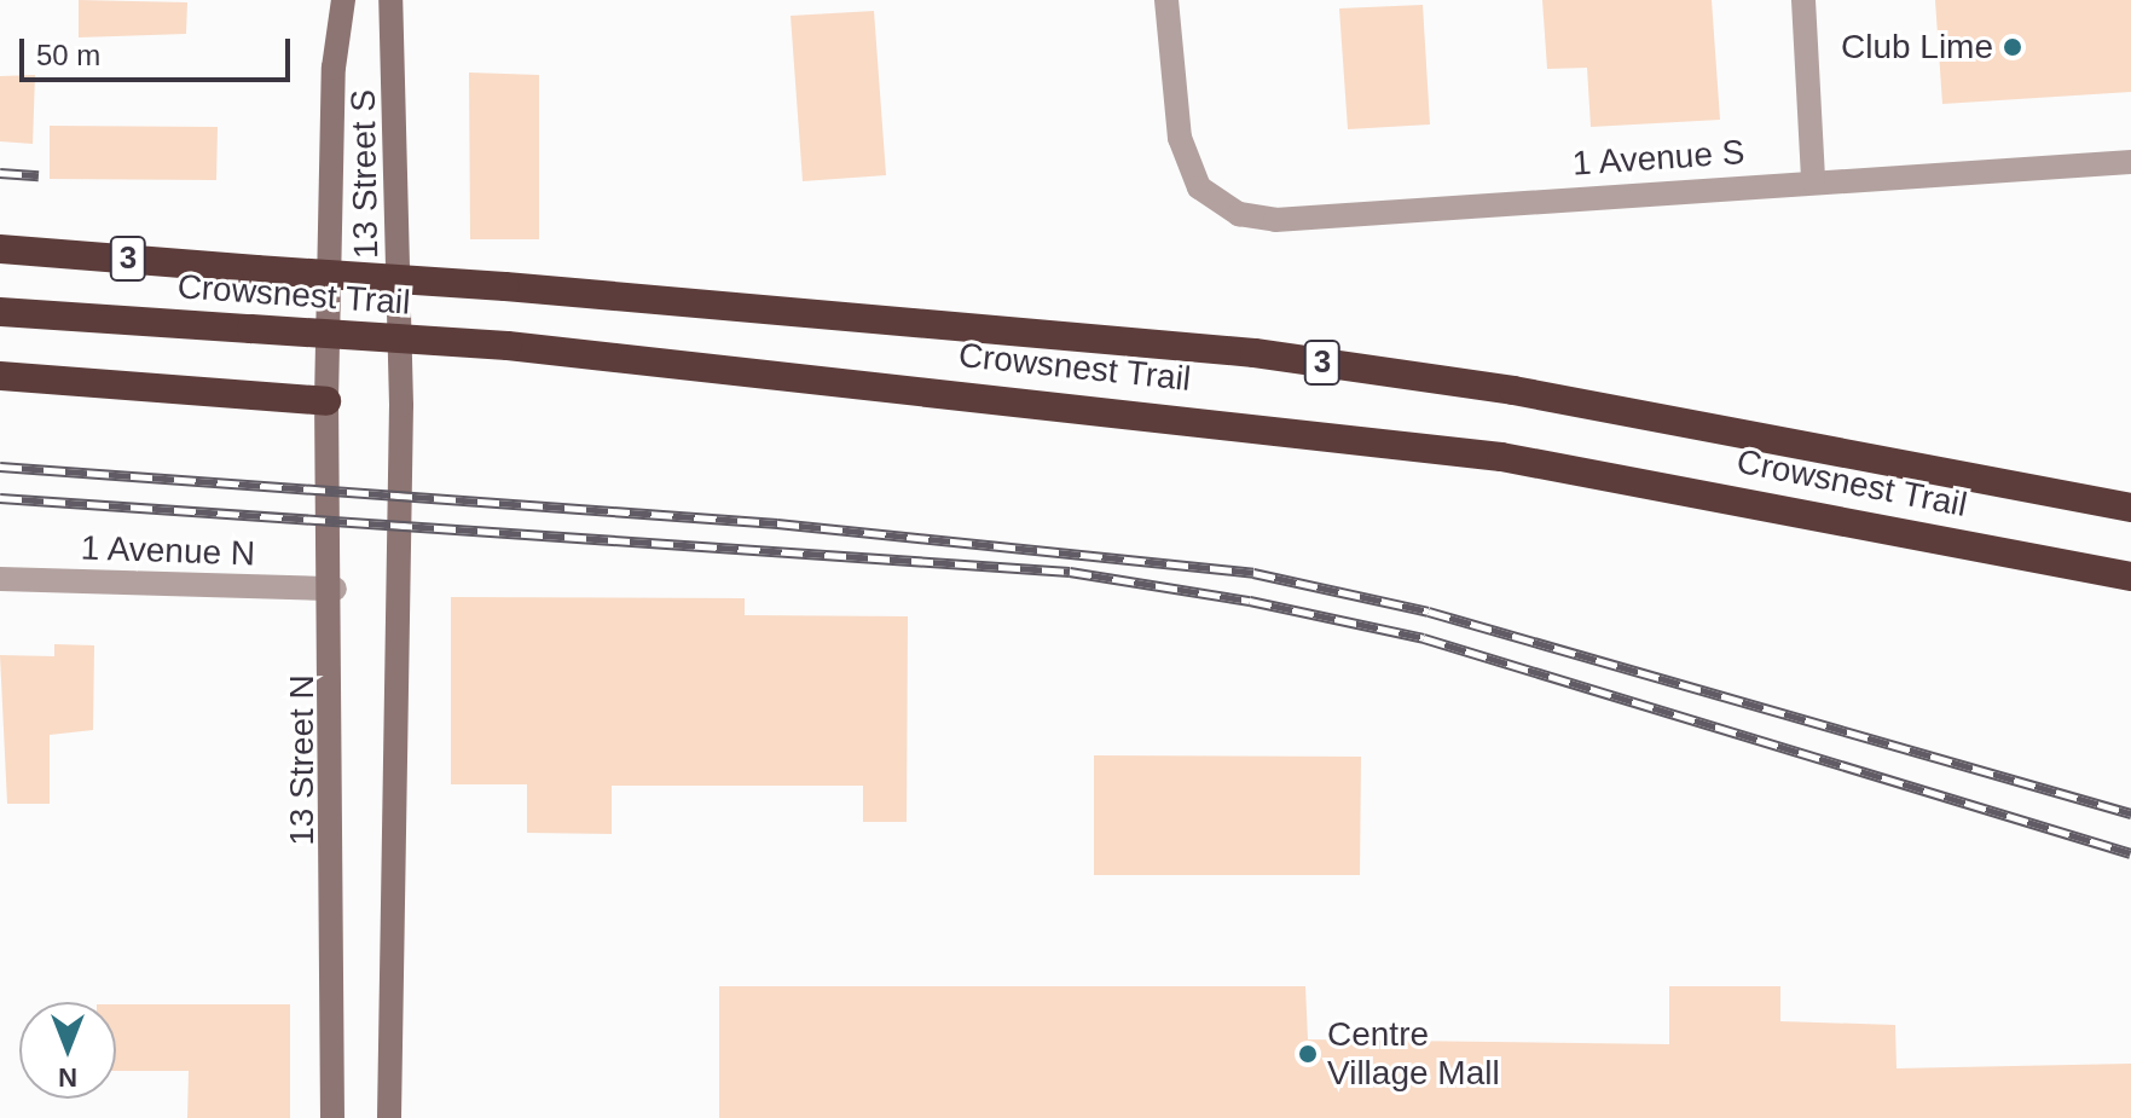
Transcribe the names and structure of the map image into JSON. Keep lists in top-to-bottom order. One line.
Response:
{"streets":{"highway":["3","Crowsnest Trail"],"street":["1 Avenue S","13 Street S","1 Avenue N","13 Street N"]},"crossings":[["13 Street S","13 Street N"],["1 Avenue N","13 Street N"]],"places":["Club Lime","Centre Village Mall"],"scale_bar":"50 m","north":"bottom"}
